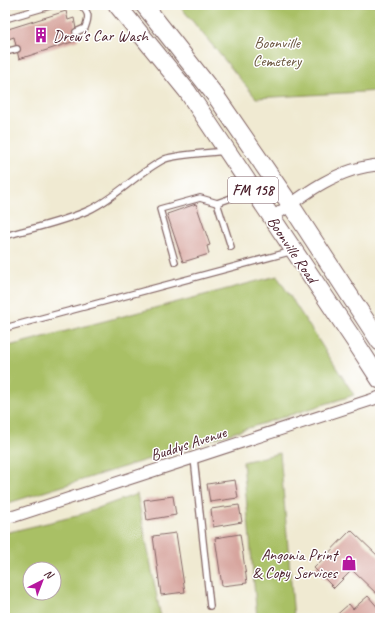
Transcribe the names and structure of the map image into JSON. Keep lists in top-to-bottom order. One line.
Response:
{"streets":{"main road":["FM 158","Boonville Road"],"street":["Buddys Avenue"]},"parks":["Boonville Cemetery"],"places":{"building":["Drew's Car Wash"],"shop":["Angonia Print & Copy Services"]},"north":"top right"}
